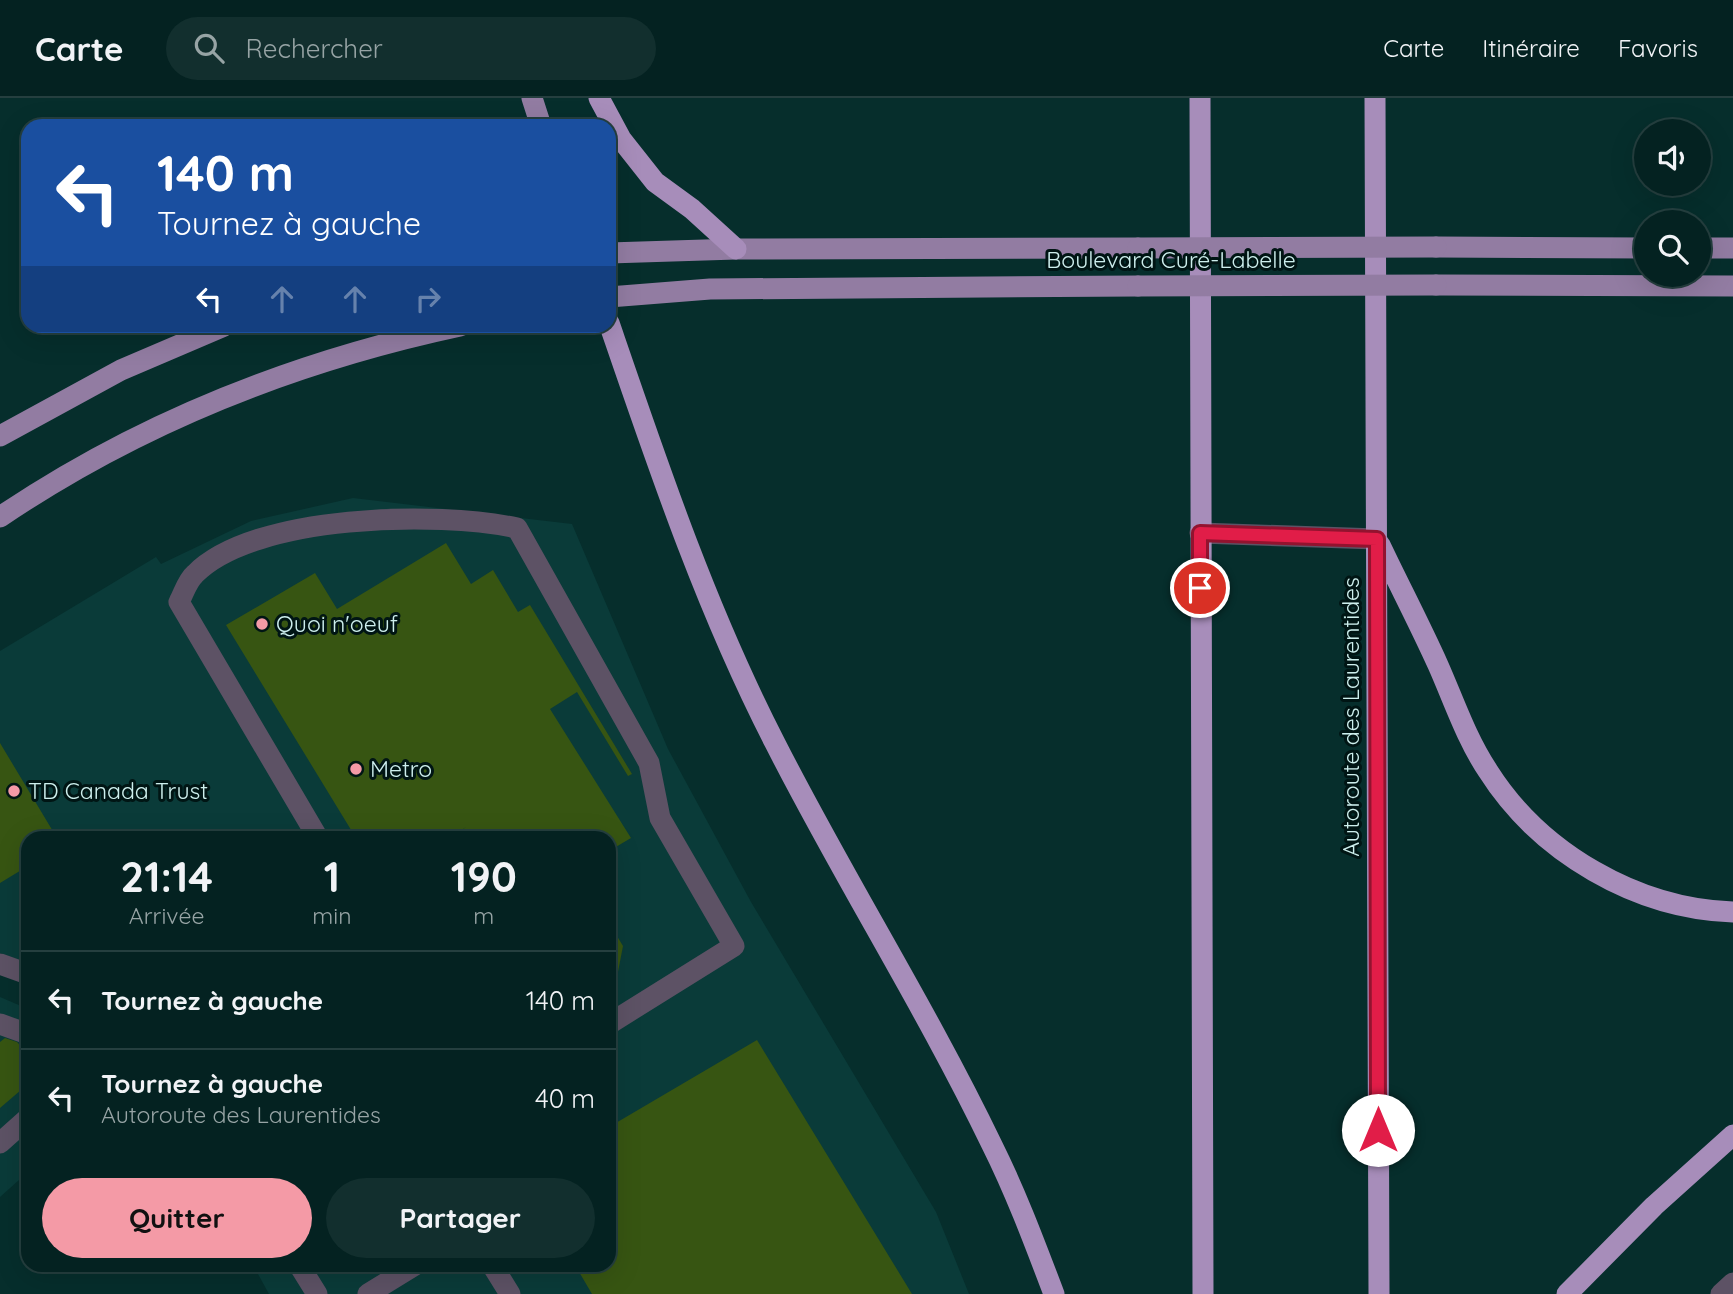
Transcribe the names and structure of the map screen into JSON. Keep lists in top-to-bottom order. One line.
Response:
{"streets":{"highway":["Autoroute des Laurentides"],"main road":["Boulevard Curé-Labelle"]},"places":["Quoi n'oeuf","Metro","TD Canada Trust"],"page":{"header":"Carte","search":"Rechercher","nav":["Carte","Itinéraire","Favoris"],"turn":["140 m","Tournez à gauche"],"eta":["21:14","Arrivée","1","min","190","m"],"list":[{"name":"Tournez à gauche","value":"140 m"},{"name":"Tournez à gauche","note":"Autoroute des Laurentides","value":"40 m"}],"buttons":["Quitter","Partager"]}}
